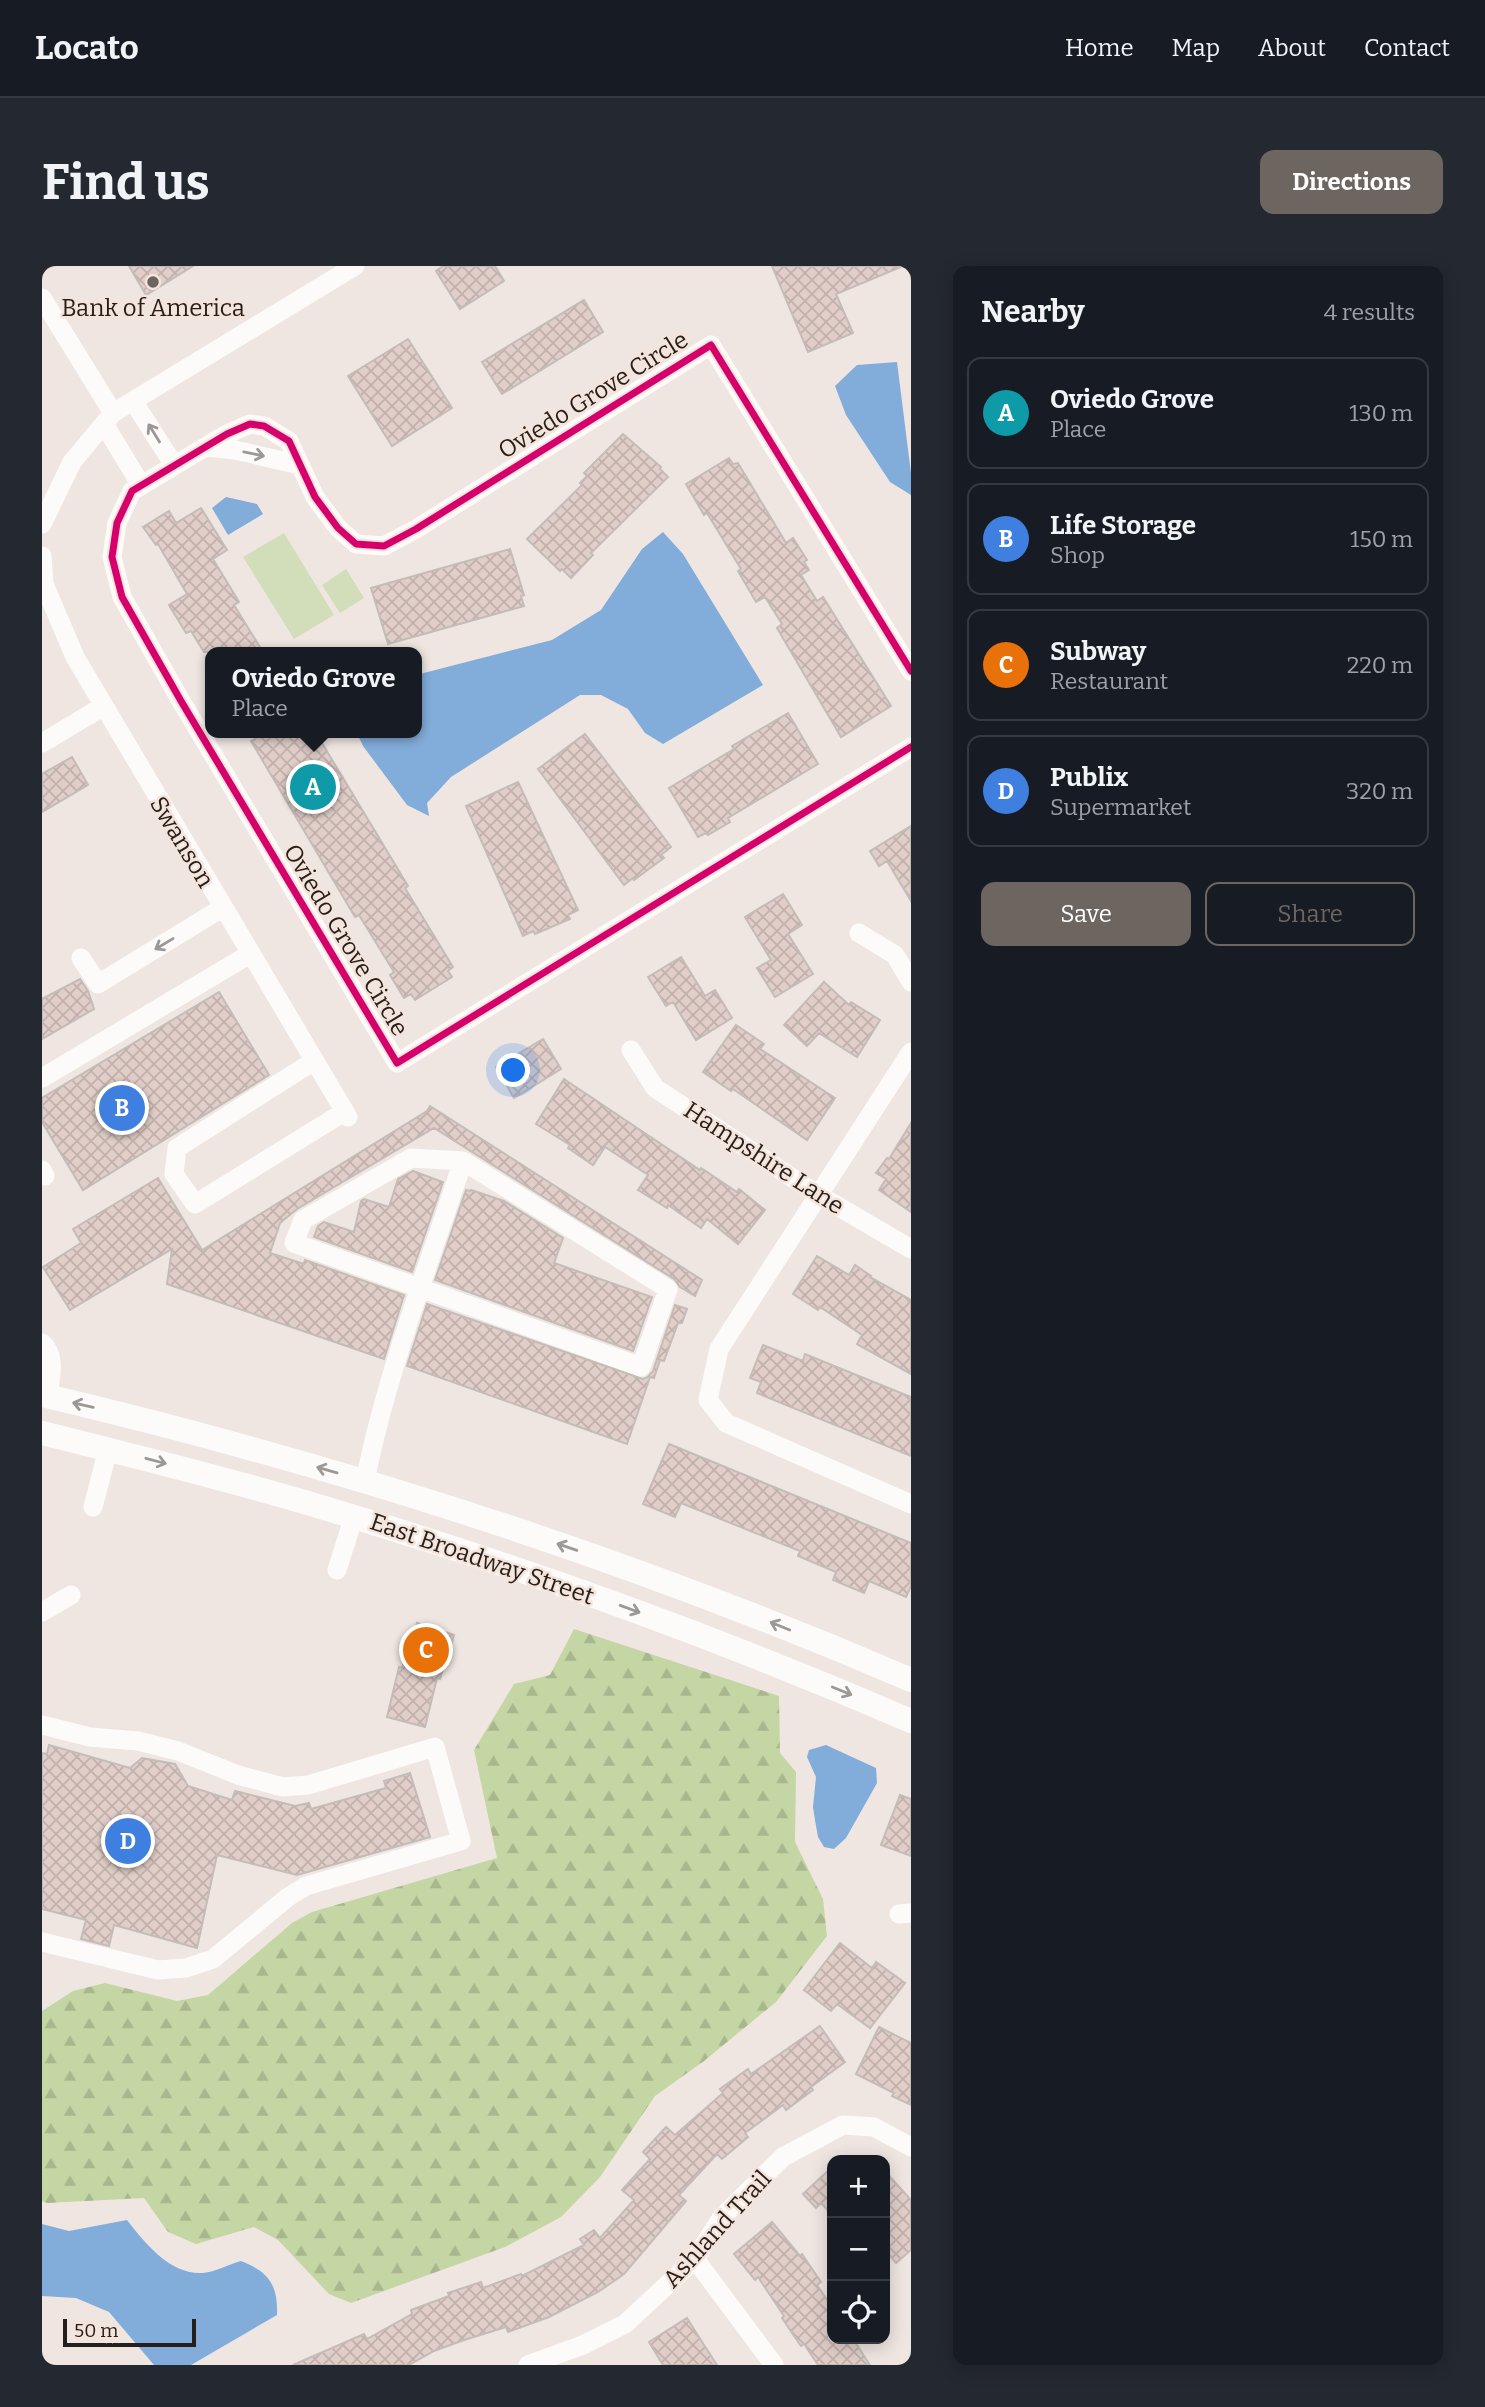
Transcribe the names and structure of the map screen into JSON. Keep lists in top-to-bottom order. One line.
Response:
{"streets":{"main road":["East Broadway Street"],"street":["Oviedo Grove Circle","Swanson","Hampshire Lane","Ashland Trail"]},"places":["Bank of America"],"scale_bar":"50 m","page":{"header":"Locato","nav":["Home","Map","About","Contact"],"buttons":["Directions",["Save","Share"]],"title":"Find us","heading":["Nearby","4 results"],"list":[{"mark":"A","name":"Oviedo Grove","note":"Place","value":"130 m"},{"mark":"B","name":"Life Storage","note":"Shop","value":"150 m"},{"mark":"C","name":"Subway","note":"Restaurant","value":"220 m"},{"mark":"D","name":"Publix","note":"Supermarket","value":"320 m"}],"popup":["Oviedo Grove","Place"],"pins":["A","B","C","D"],"map_buttons":["+","−"],"scale":"50 m"}}
